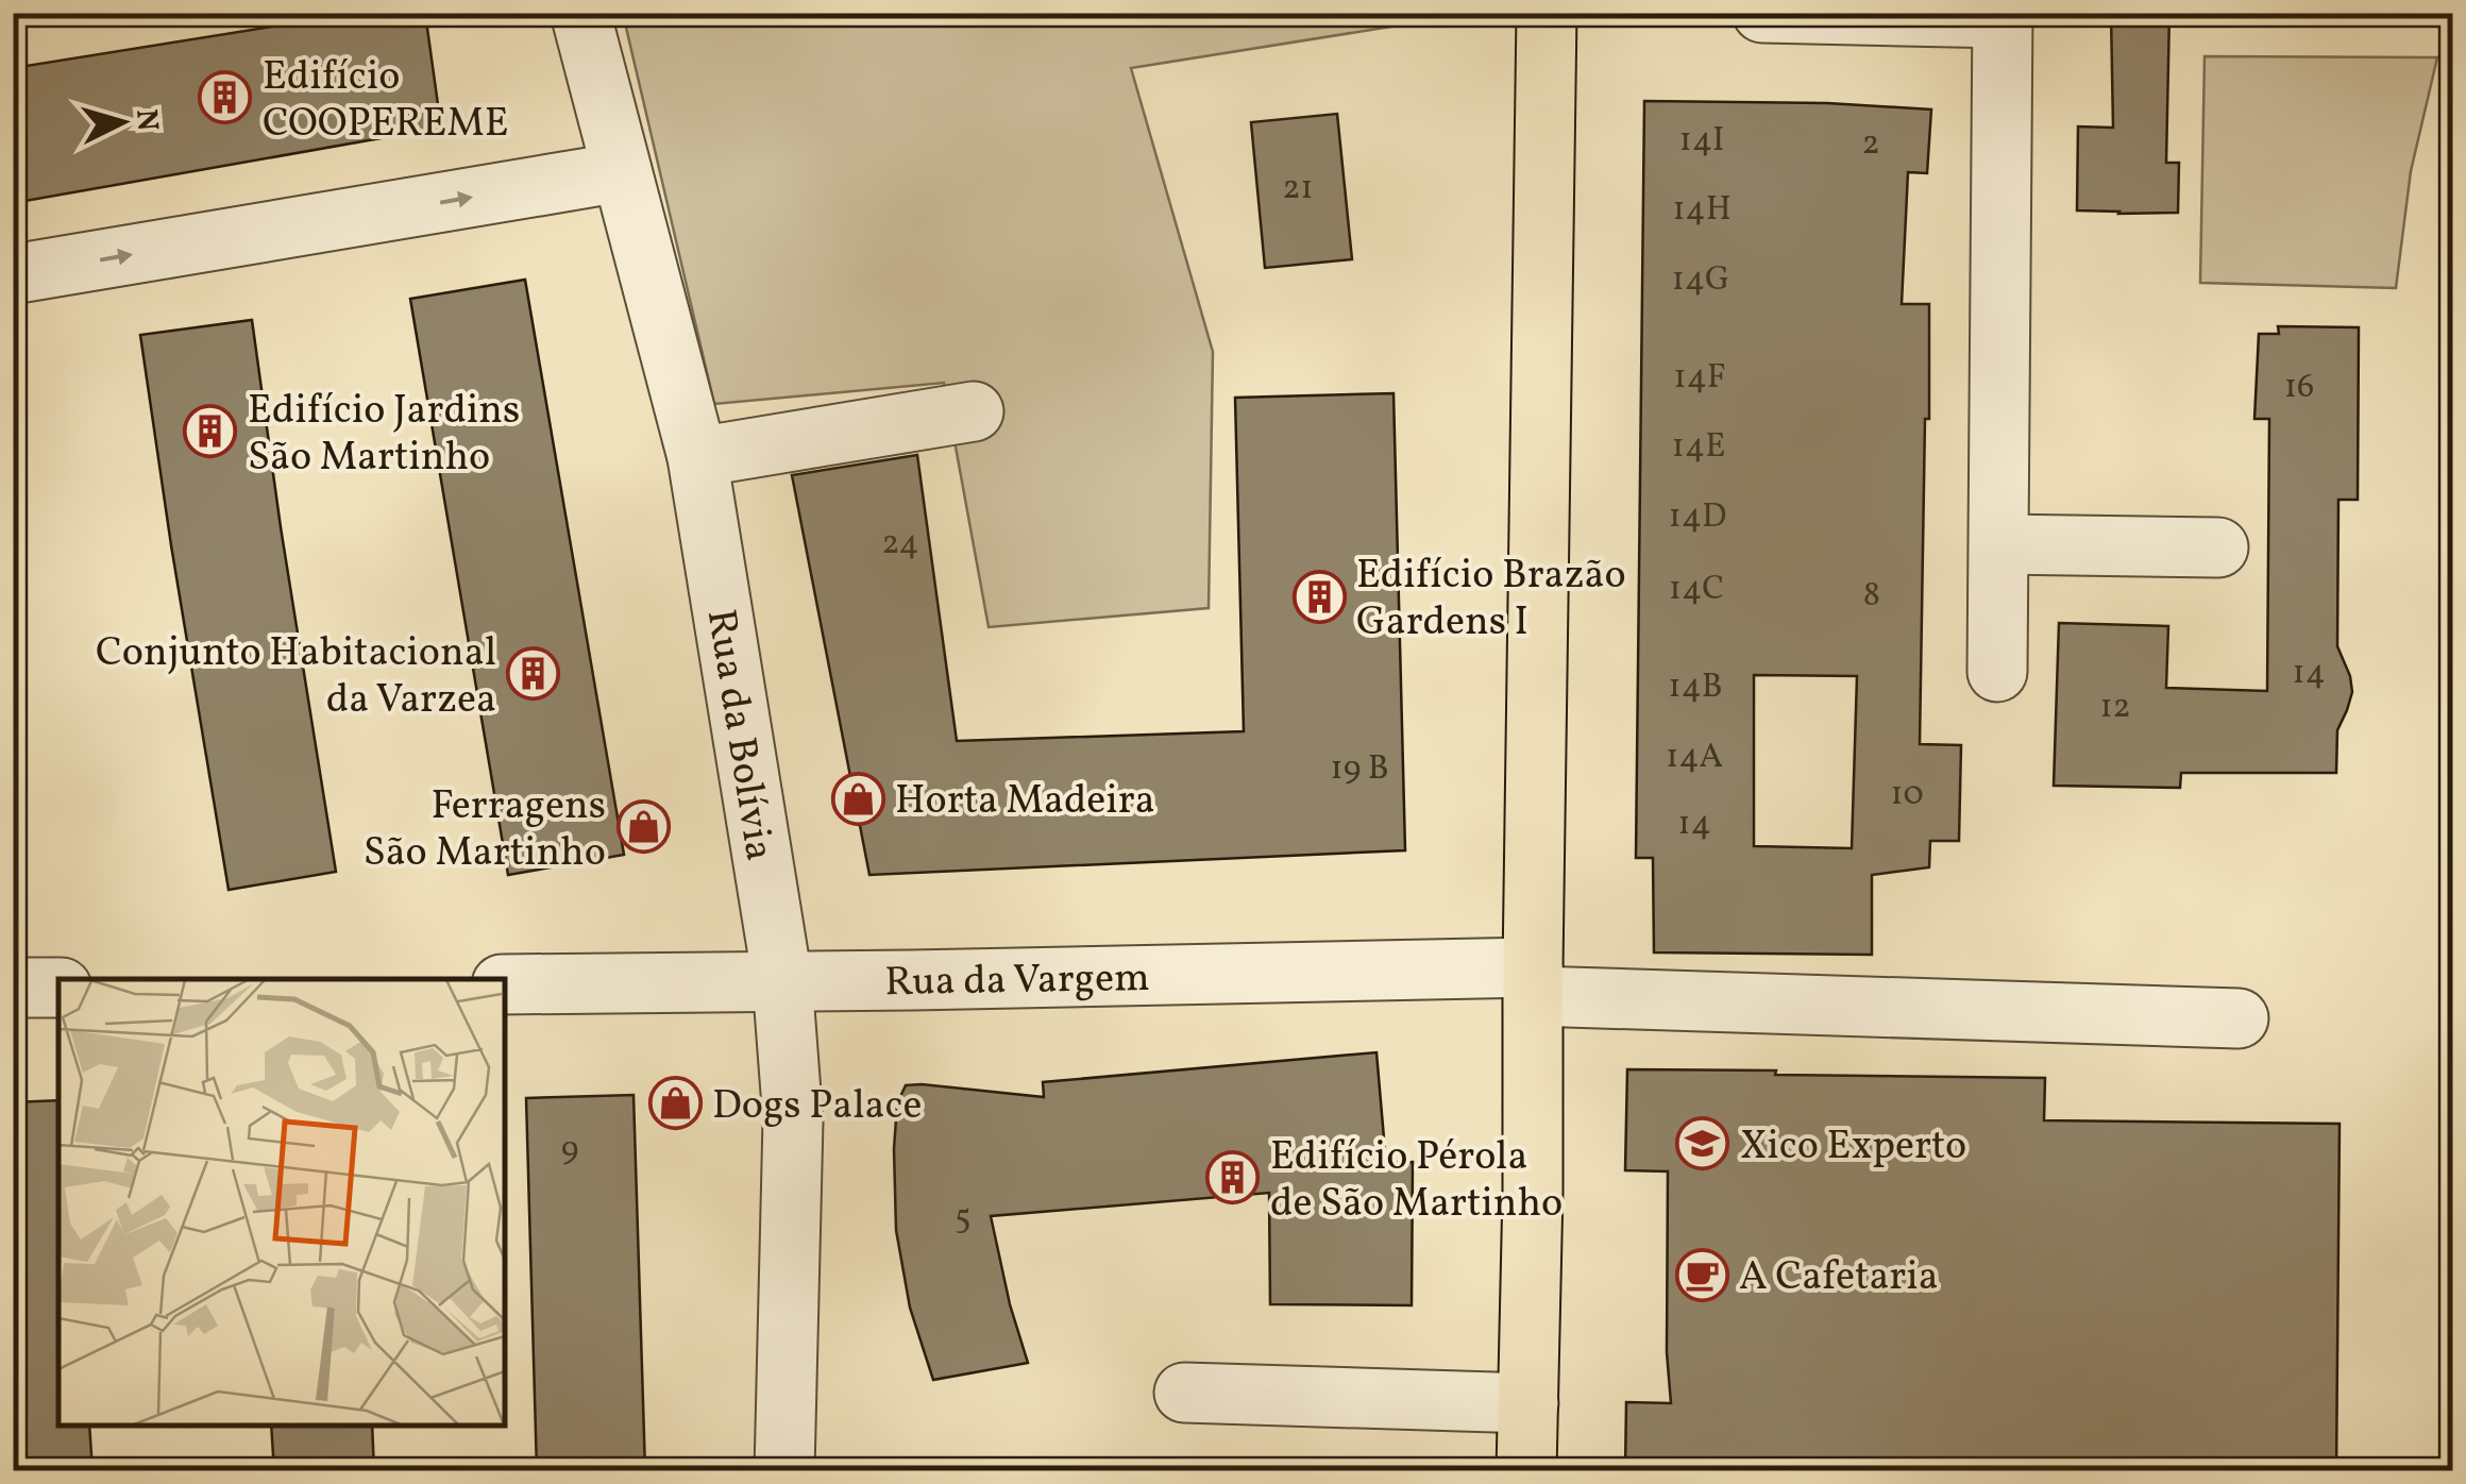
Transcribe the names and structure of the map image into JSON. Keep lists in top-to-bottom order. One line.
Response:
{"streets":{"street":["Rua da Bolívia","Rua da Vargem"]},"crossings":[["Rua da Bolívia","Rua da Vargem"]],"places":{"building":["Edifício COOPEREME","Edifício Jardins São Martinho","Edifício Brazão Gardens I","Conjunto Habitacional da Varzea","Edifício Pérola de São Martinho"],"shop":["Horta Madeira","Ferragens São Martinho","Dogs Palace"],"school or university":["Xico Experto"],"cafe":["A Cafetaria"]},"house_numbers":["14I","2","21","14H","14G","14F","16","14E","14D","24","14C","8","14","14B","12","14A","19 B","10","14","9","5"],"north":"right"}
